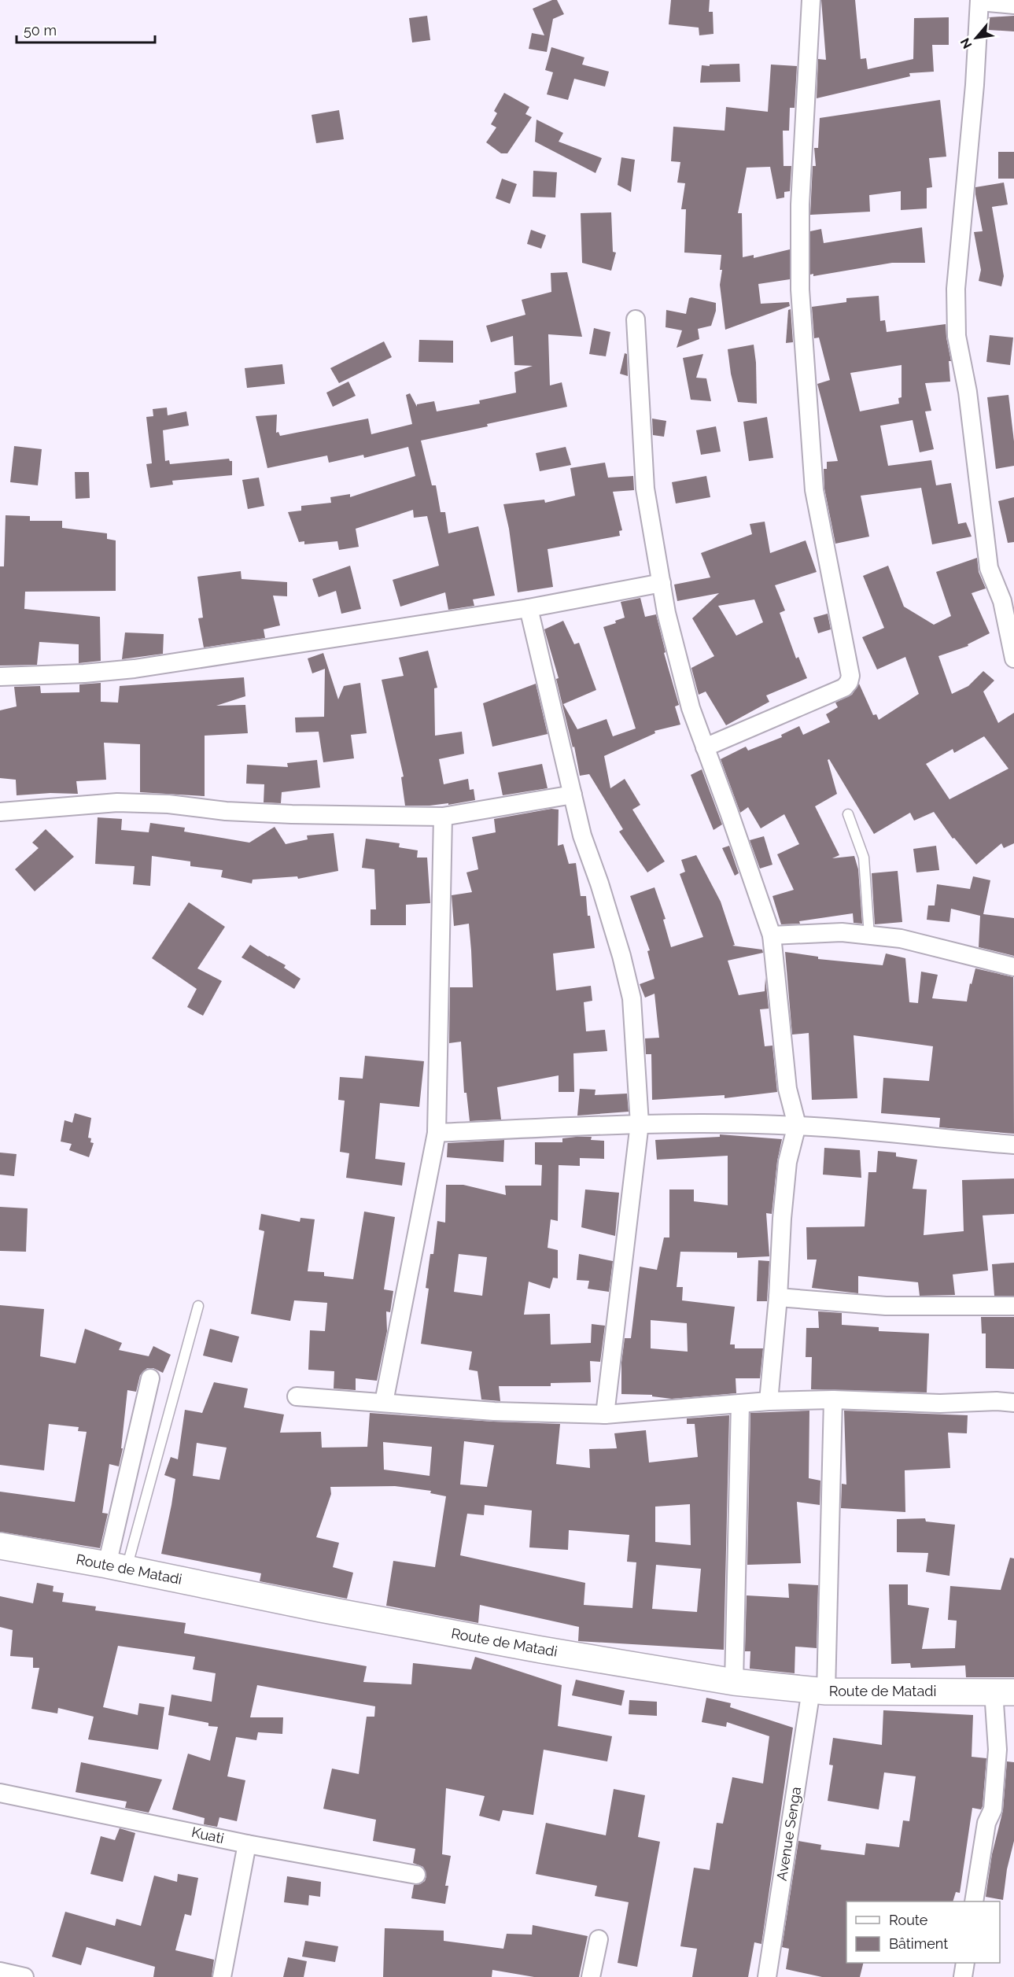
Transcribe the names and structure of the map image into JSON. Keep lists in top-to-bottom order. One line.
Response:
{"streets":{"highway":["Route de Matadi"],"street":["Avenue Senga","Kuati"]},"crossings":[["Route de Matadi","Avenue Senga"]],"legend":["Route","Bâtiment"],"scale_bar":"50 m","north":"bottom left"}
